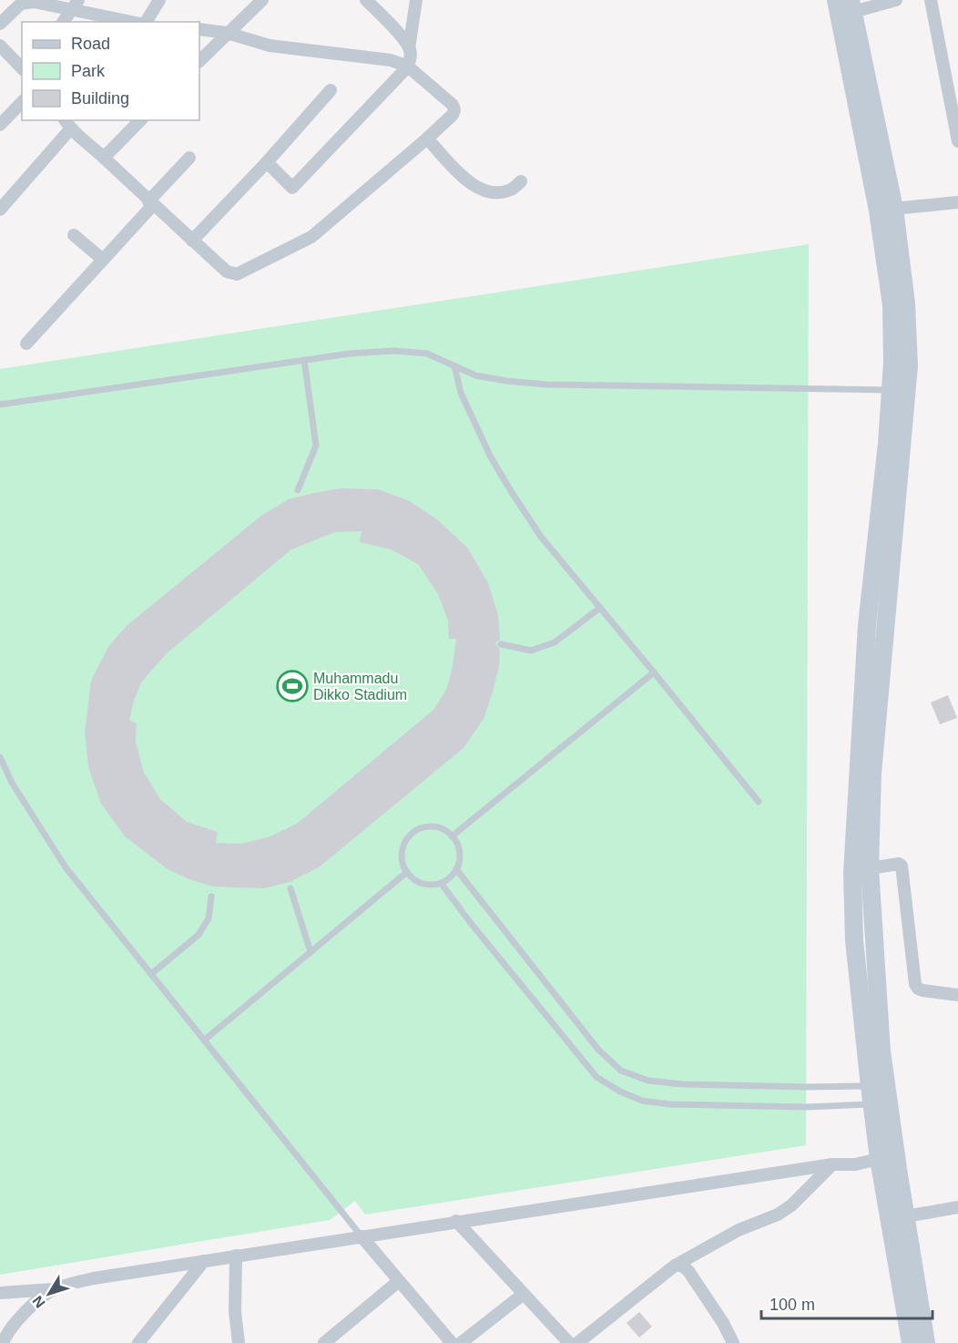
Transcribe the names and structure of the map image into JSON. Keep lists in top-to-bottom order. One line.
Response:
{"places":{"sports":["Muhammadu Dikko Stadium"]},"legend":["Road","Park","Building"],"scale_bar":"100 m","north":"bottom left"}
